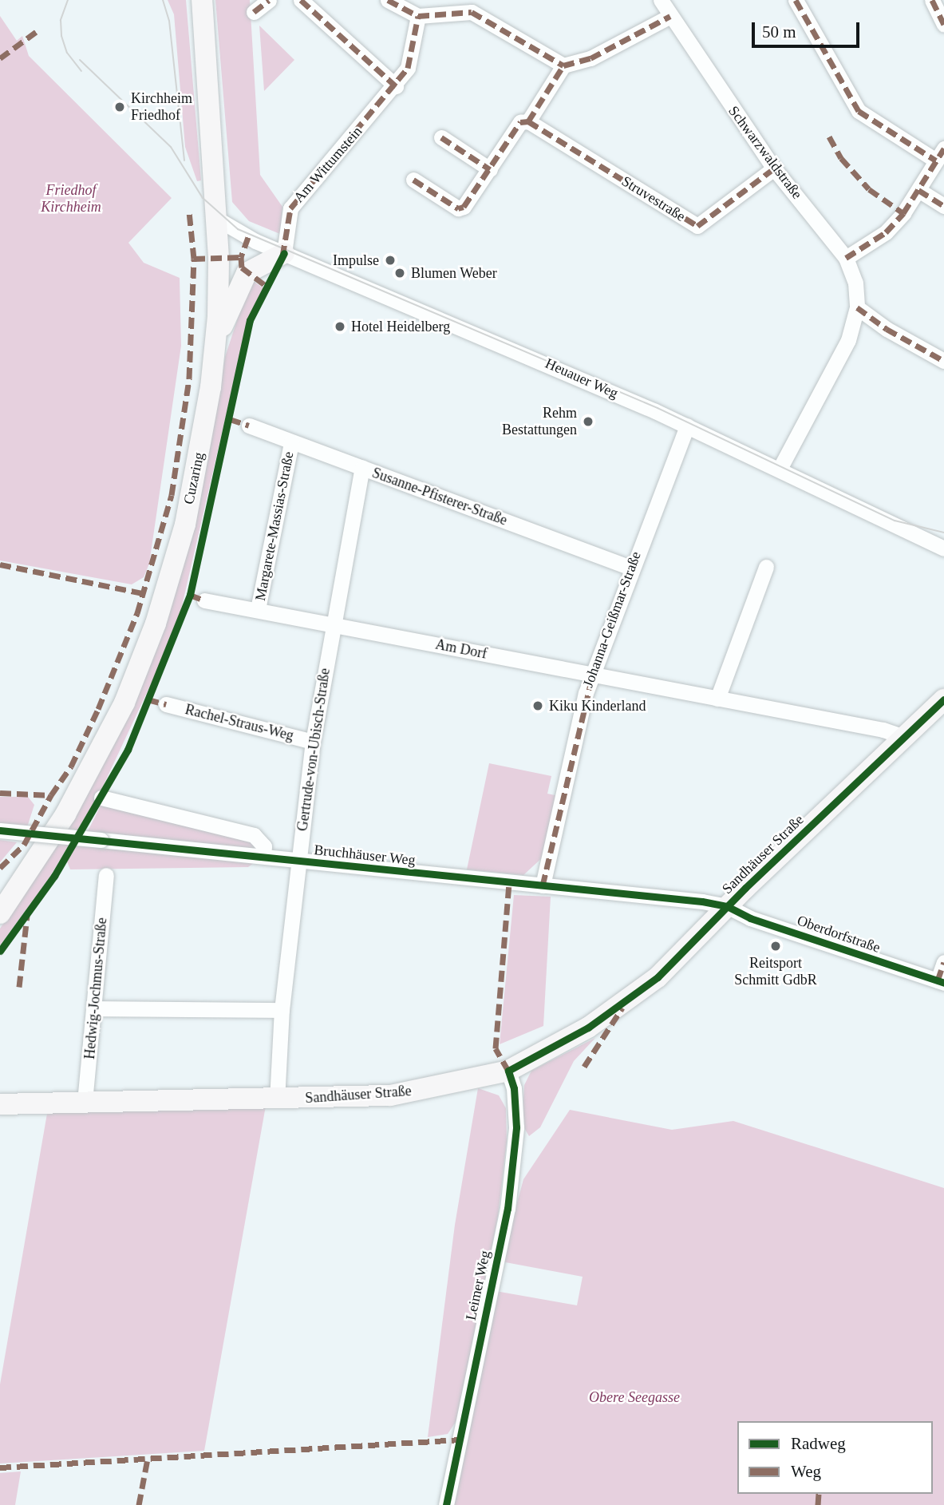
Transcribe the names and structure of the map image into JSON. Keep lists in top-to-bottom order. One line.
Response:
{"streets":{"street":["Schwarzwaldstraße","Am Wittumstein","Struvestraße","Heuauer Weg","Cuzaring","Susanne-Pfisterer-Straße","Margarete-Massias-Straße","Johanna-Geißmar-Straße","Am Dorf","Rachel-Straus-Weg","Gertrude-von-Ubisch-Straße","Sandhäuser Straße","Bruchhäuser Weg","Oberdorfstraße","Hedwig-Jochmus-Straße","Leimer Weg"]},"crossings":[["Schwarzwaldstraße","Struvestraße"],["Schwarzwaldstraße","Heuauer Weg"],["Am Wittumstein","Heuauer Weg"],["Heuauer Weg","Cuzaring"],["Heuauer Weg","Johanna-Geißmar-Straße"],["Susanne-Pfisterer-Straße","Margarete-Massias-Straße"],["Susanne-Pfisterer-Straße","Johanna-Geißmar-Straße"],["Susanne-Pfisterer-Straße","Gertrude-von-Ubisch-Straße"],["Margarete-Massias-Straße","Am Dorf"],["Johanna-Geißmar-Straße","Am Dorf"],["Johanna-Geißmar-Straße","Bruchhäuser Weg"],["Am Dorf","Gertrude-von-Ubisch-Straße"],["Am Dorf","Sandhäuser Straße"],["Rachel-Straus-Weg","Gertrude-von-Ubisch-Straße"],["Gertrude-von-Ubisch-Straße","Sandhäuser Straße"],["Gertrude-von-Ubisch-Straße","Bruchhäuser Weg"],["Sandhäuser Straße","Bruchhäuser Weg"],["Sandhäuser Straße","Oberdorfstraße"],["Sandhäuser Straße","Hedwig-Jochmus-Straße"],["Sandhäuser Straße","Leimer Weg"],["Bruchhäuser Weg","Oberdorfstraße"]],"parks":["Friedhof Kirchheim","Obere Seegasse"],"places":["Kirchheim Friedhof","Impulse","Blumen Weber","Hotel Heidelberg","Rehm Bestattungen","Kiku Kinderland","Reitsport Schmitt GdbR"],"legend":["Radweg","Weg"],"scale_bar":"50 m"}
